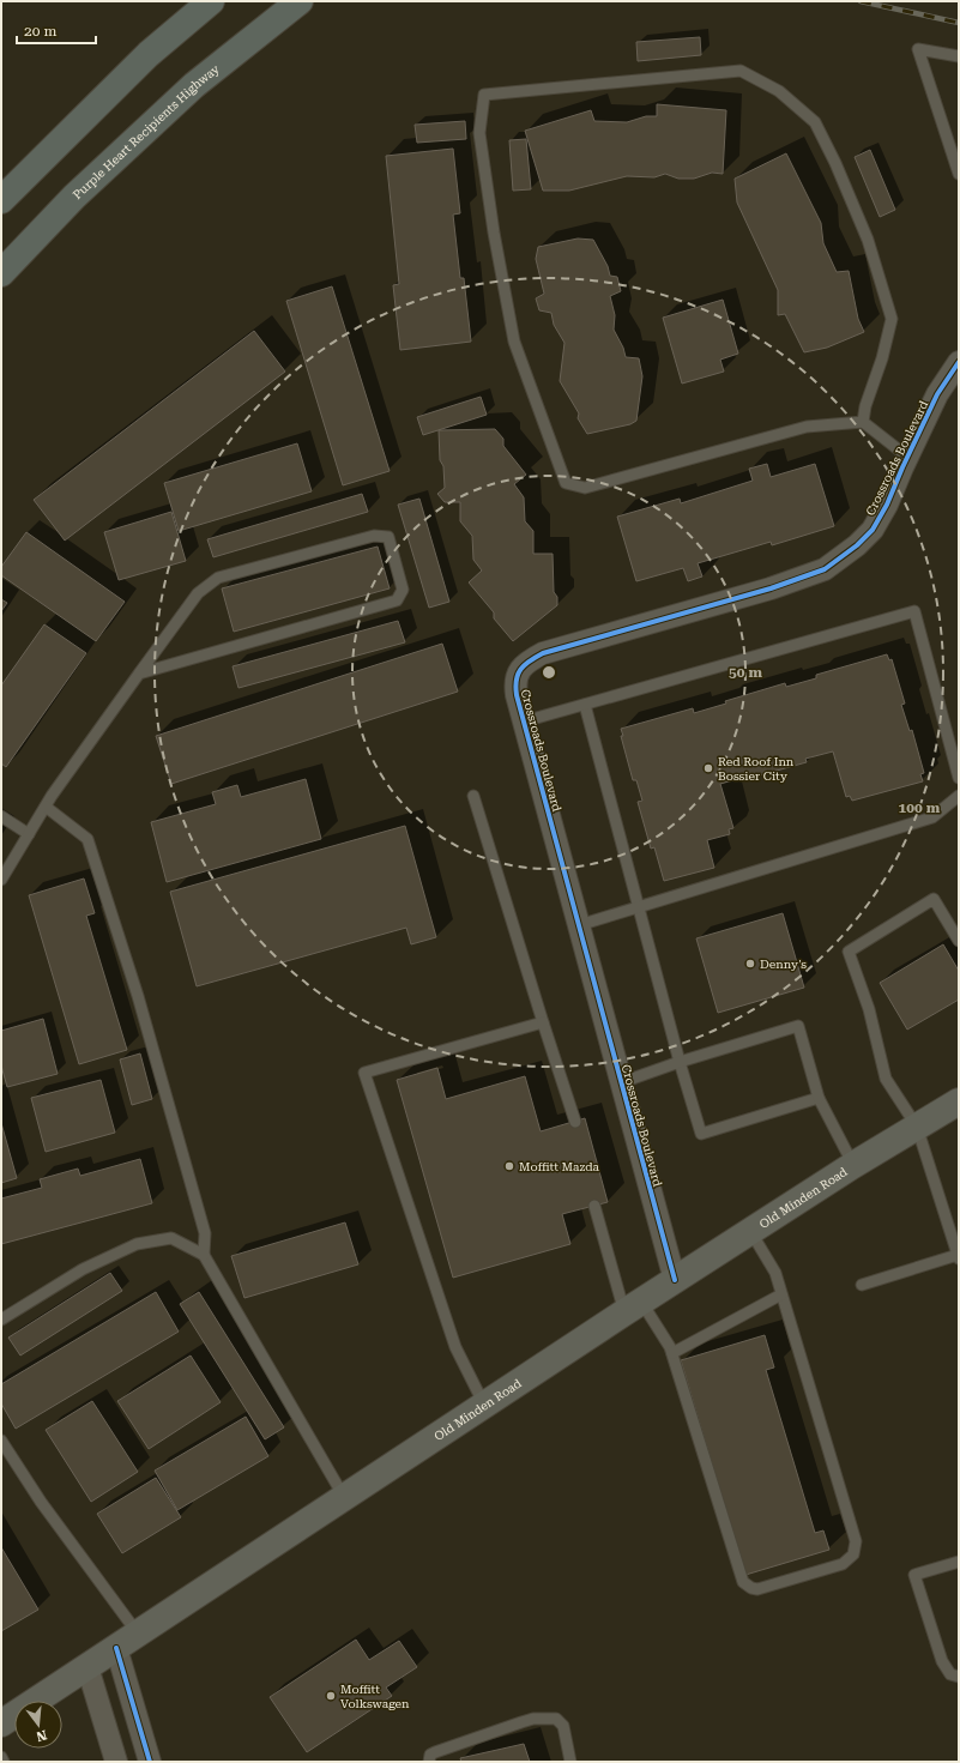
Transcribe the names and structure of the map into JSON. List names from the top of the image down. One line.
{"streets":{"highway":["Purple Heart Recipients Highway"],"main road":["Old Minden Road"],"street":["Crossroads Boulevard"]},"crossings":[["Crossroads Boulevard","Old Minden Road"]],"places":["Red Roof Inn Bossier City","Denny's","Moffitt Mazda","Moffitt Volkswagen"],"scale_bar":"20 m","north":"bottom","rings":["50 m","100 m"]}
